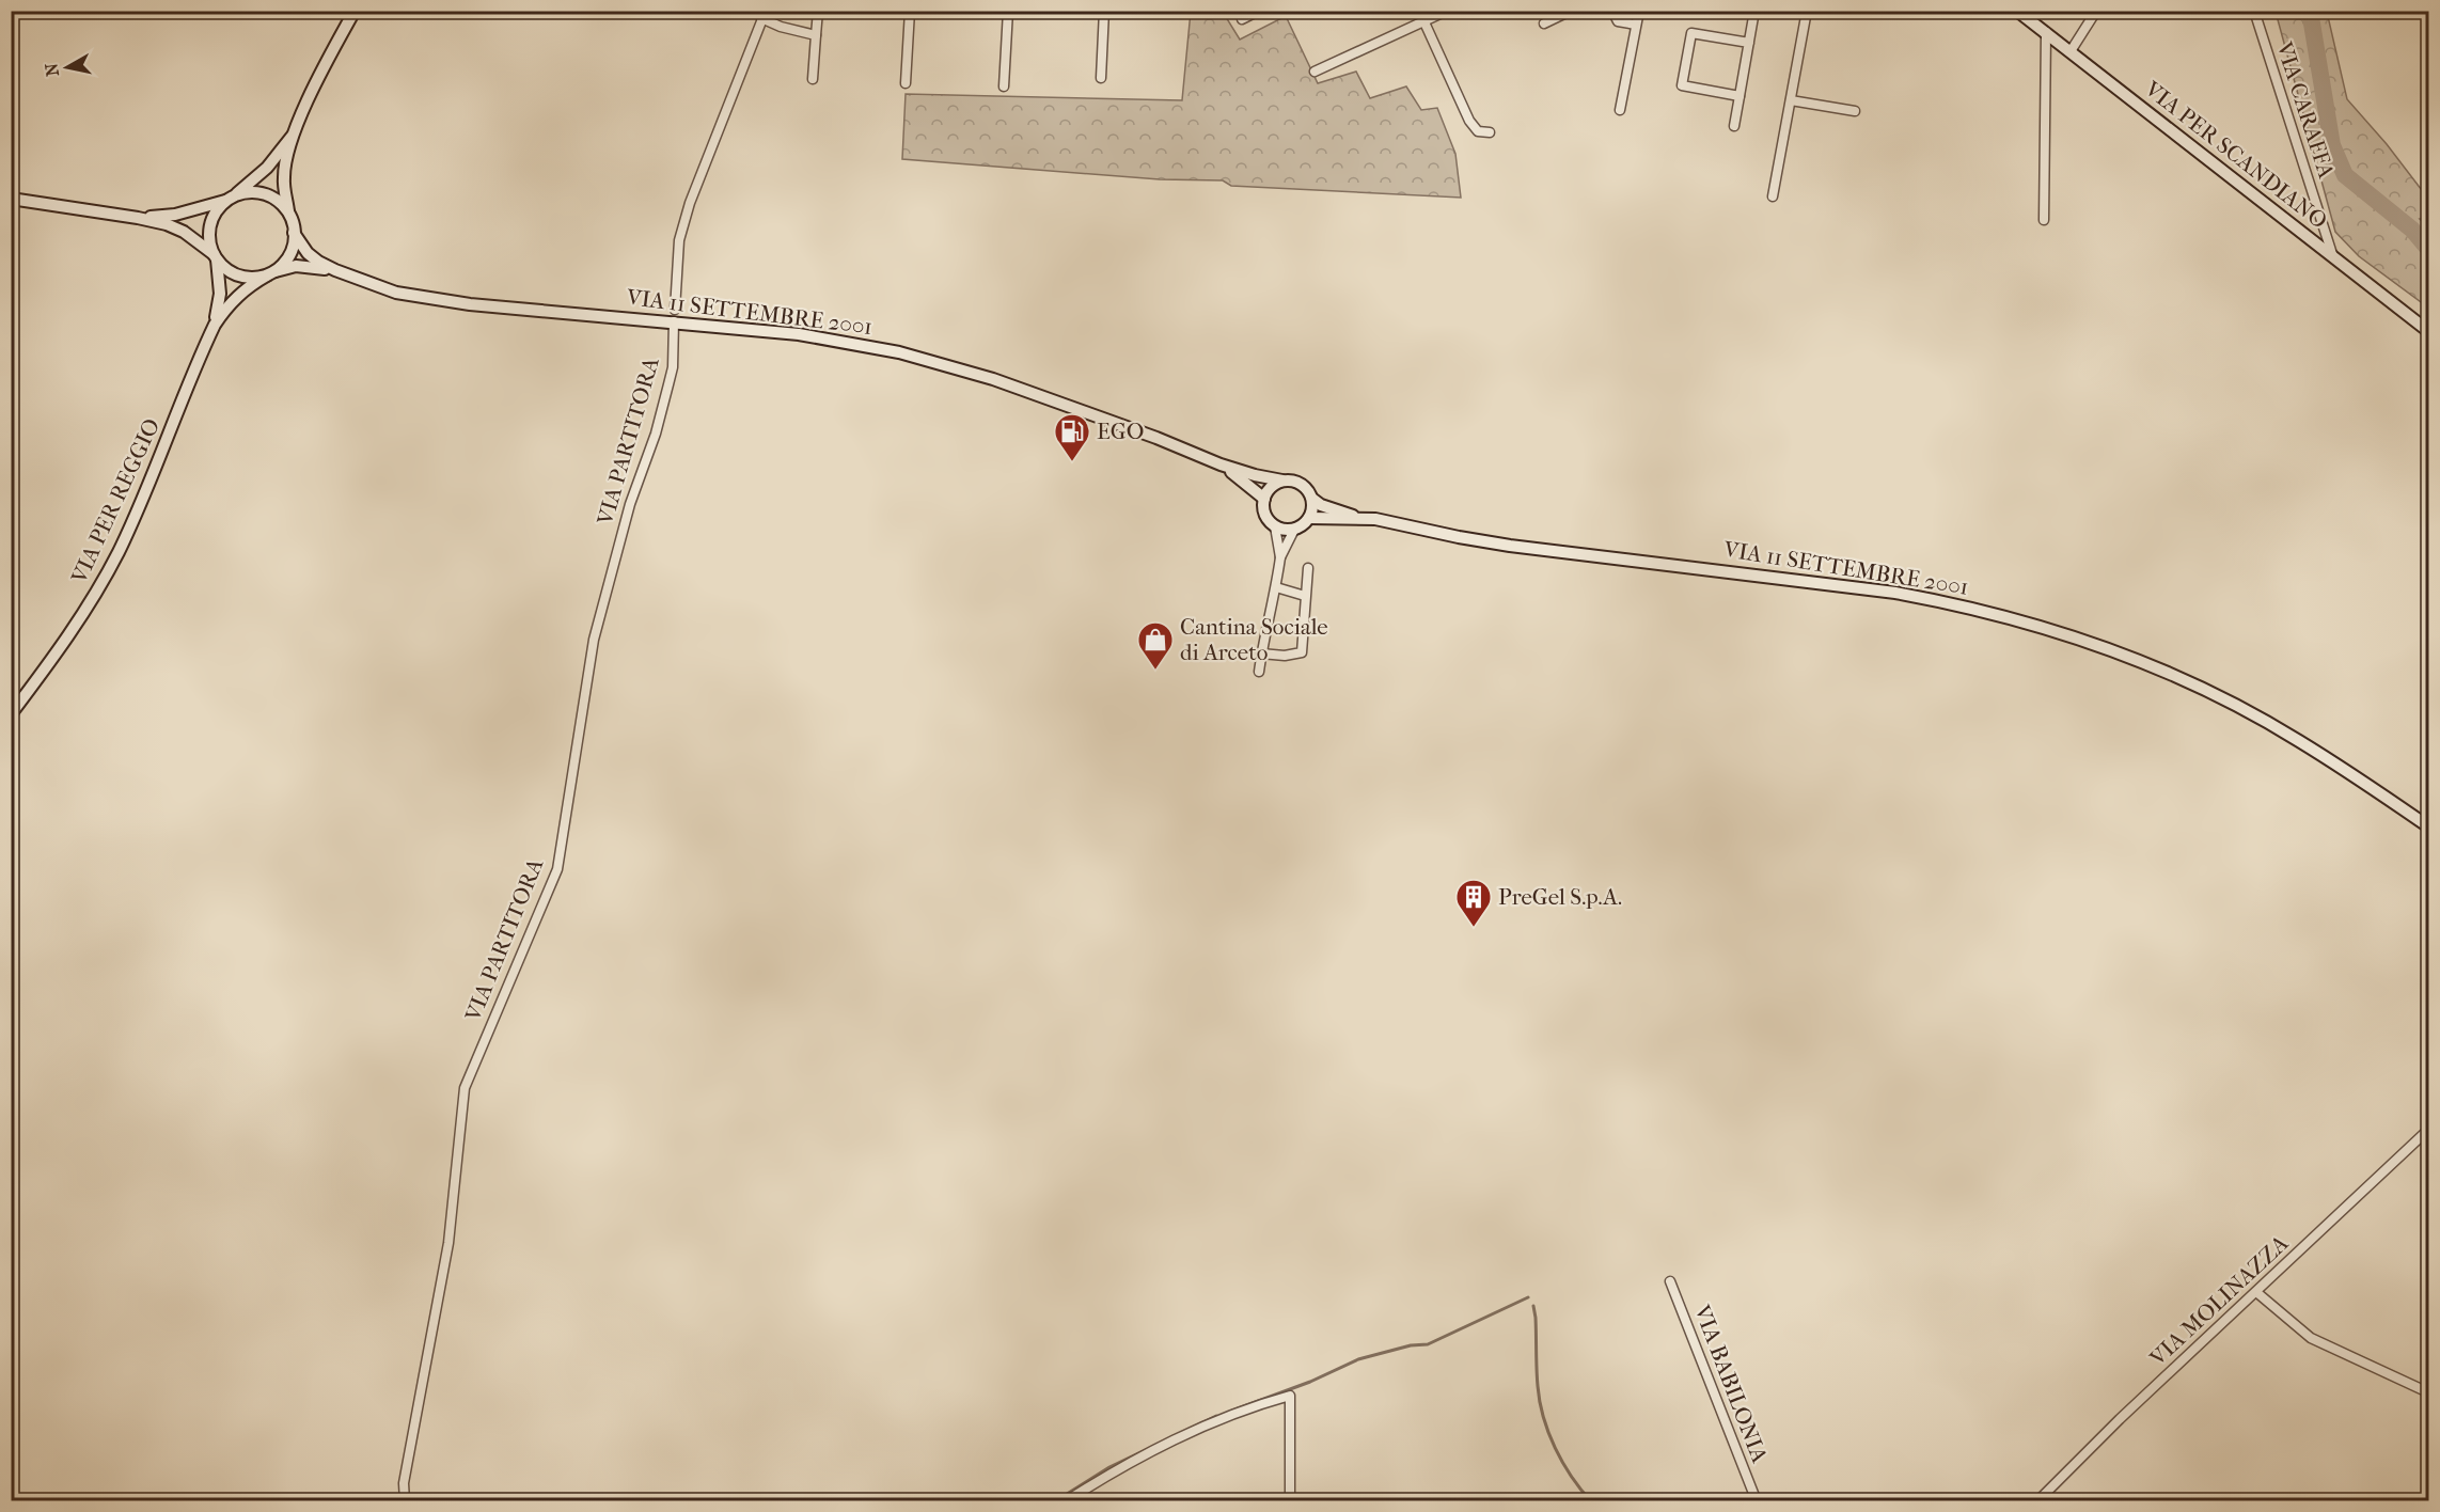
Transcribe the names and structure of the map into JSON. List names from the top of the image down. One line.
{"streets":{"main road":["VIA PER SCANDIANO","VIA 11 SETTEMBRE 2001","VIA PER REGGIO"],"street":["VIA CARAFFA","VIA PARTITORA","VIA MOLINAZZA","VIA BABILONIA"]},"crossings":[["VIA CARAFFA","VIA PER SCANDIANO"],["VIA 11 SETTEMBRE 2001","VIA PARTITORA"],["VIA 11 SETTEMBRE 2001","VIA PER REGGIO"]],"places":{"fuel station":["EGO"],"shop":["Cantina Sociale di Arceto"],"building":["PreGel S.p.A."]},"north":"left"}
